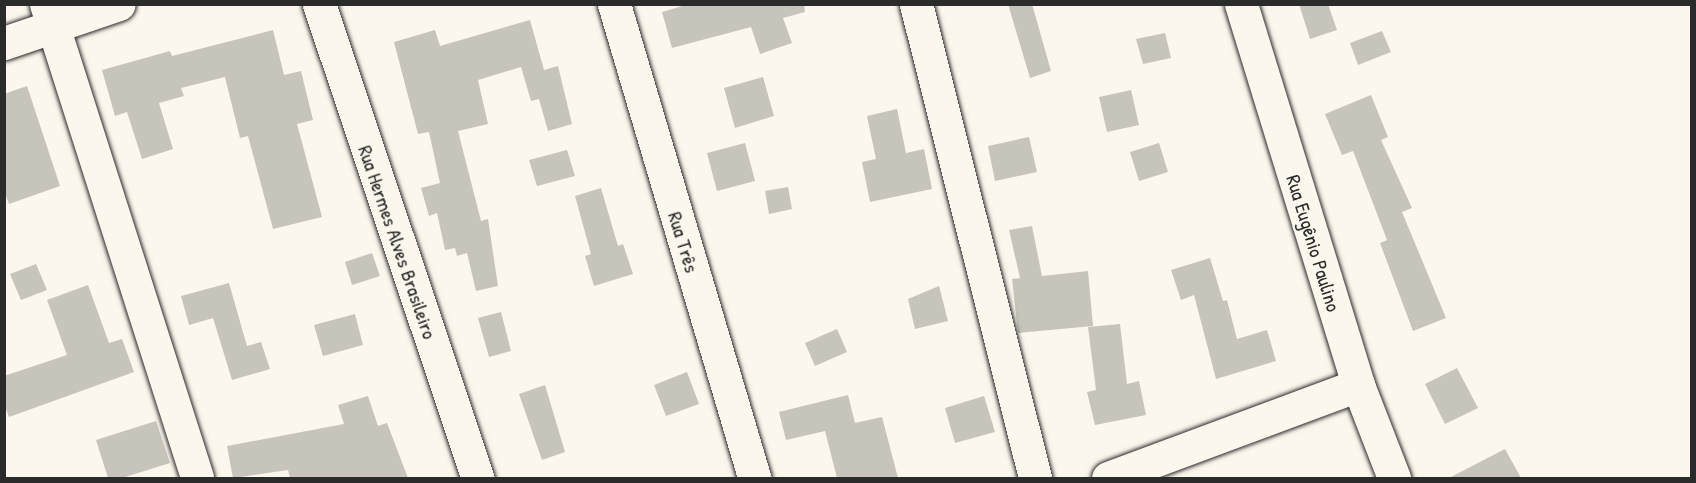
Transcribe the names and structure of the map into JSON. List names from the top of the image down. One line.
{"streets":{"street":["Rua Hermes Alves Brasileiro","Rua Três","Rua Eugênio Paulino"]}}
